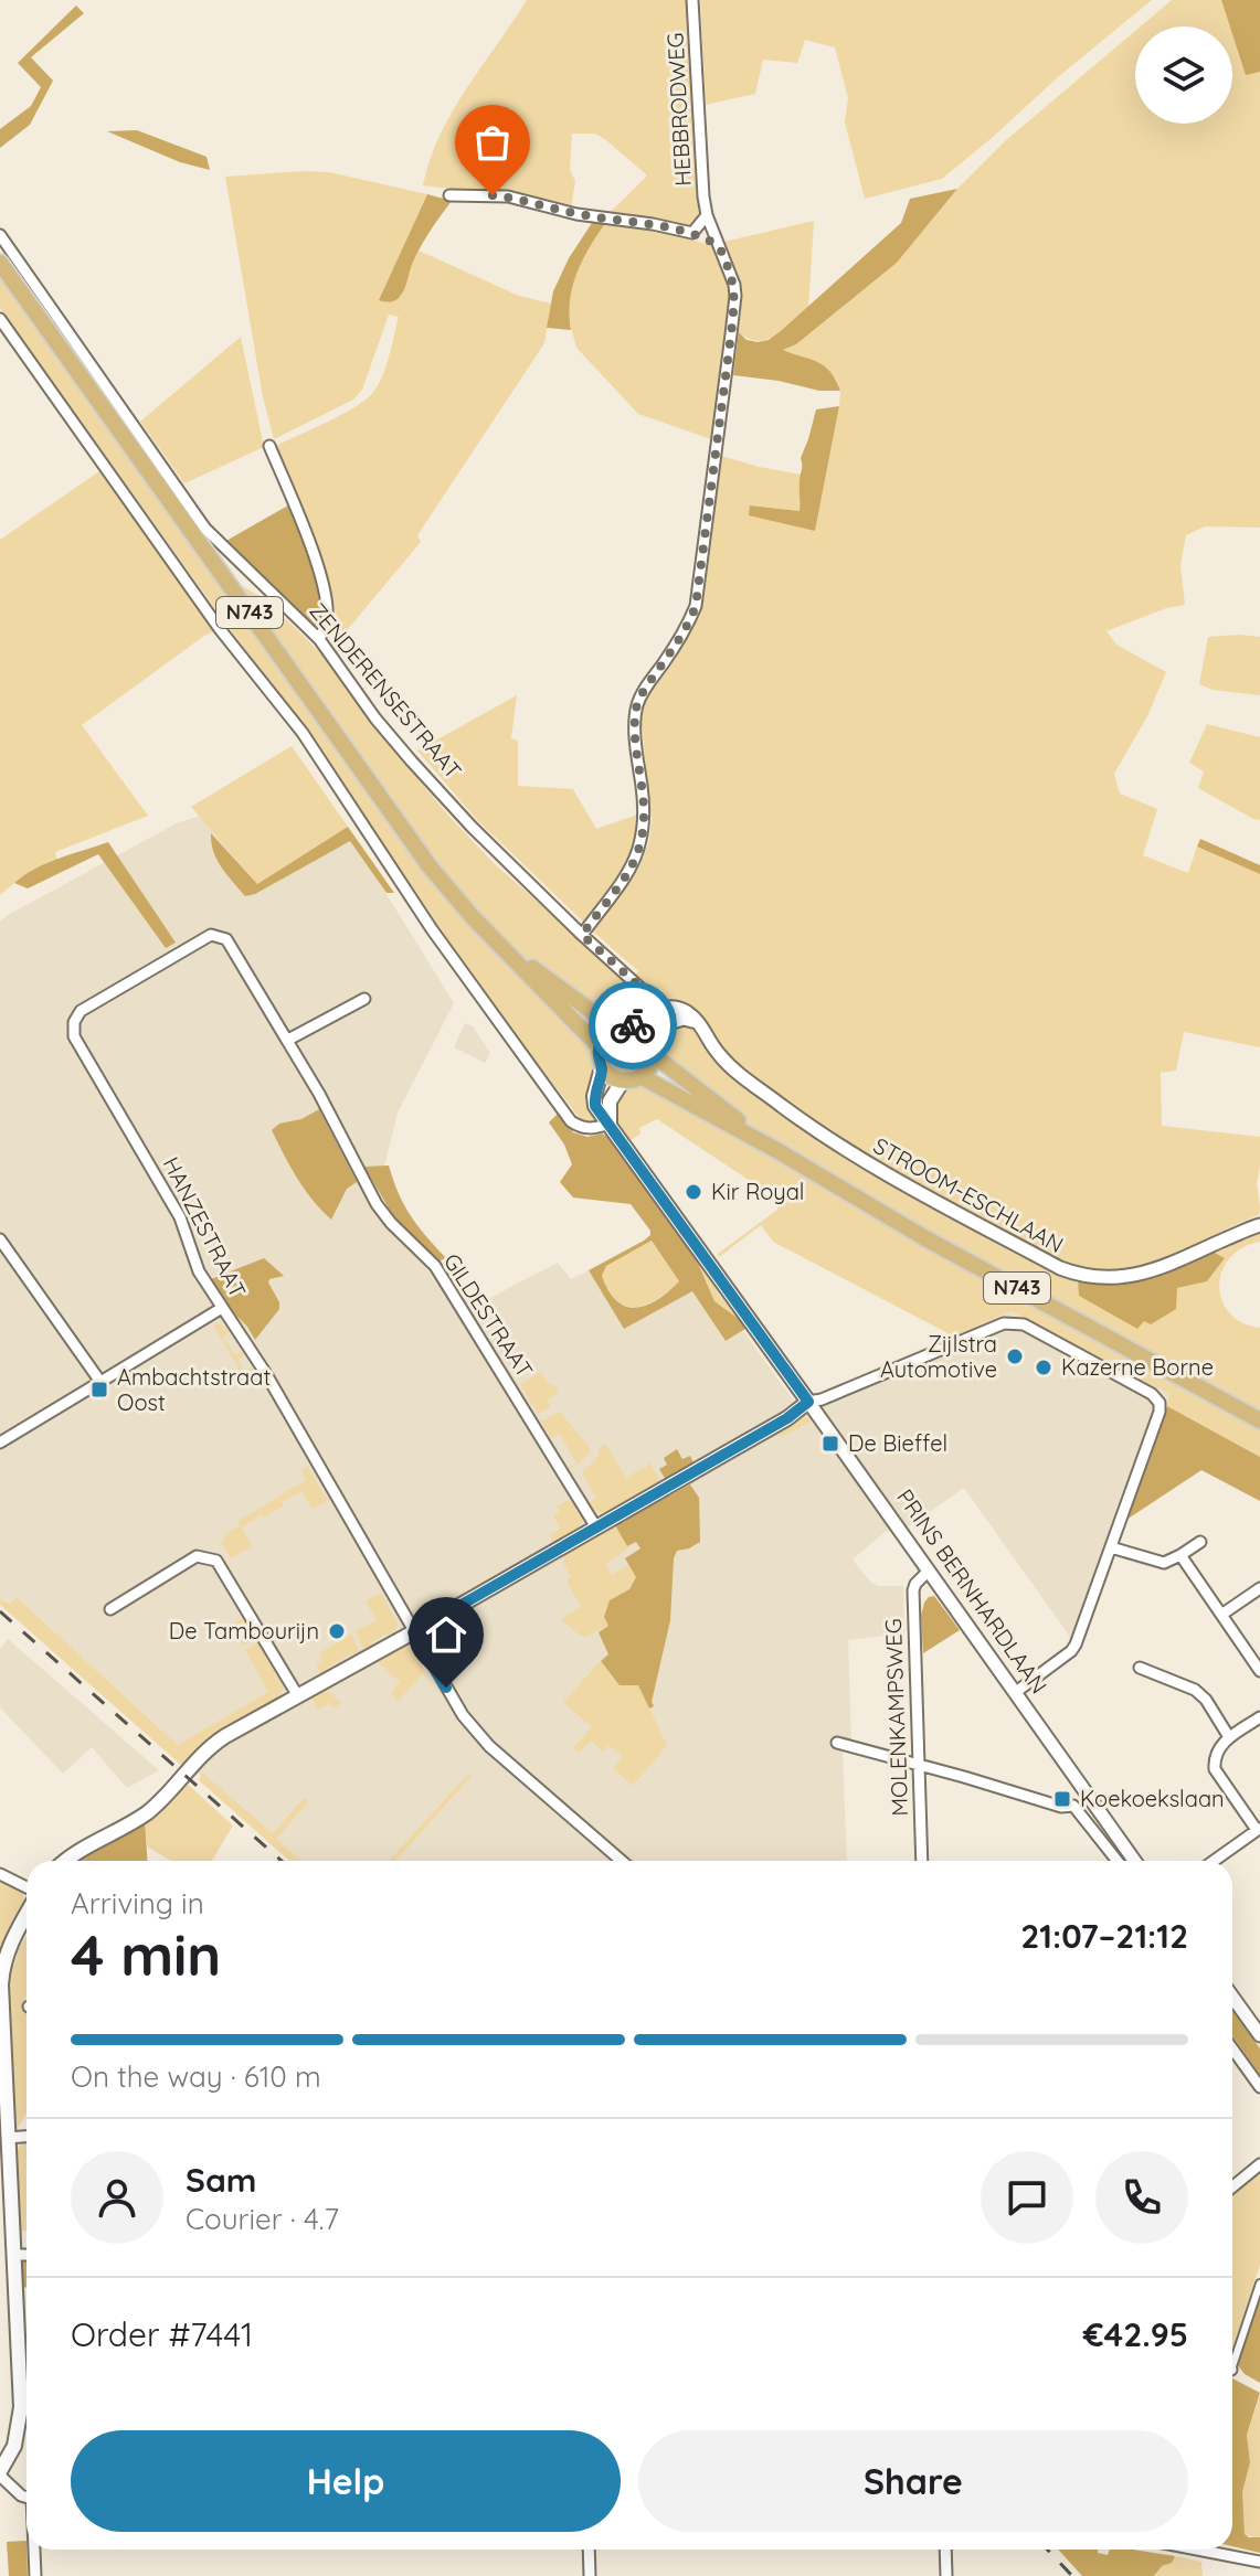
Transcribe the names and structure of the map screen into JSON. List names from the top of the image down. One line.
{"streets":{"main road":["N743","PRINS BERNHARDLAAN"],"street":["HEBBRODWEG","ZENDERENSESTRAAT","STROOM-ESCHLAAN","HANZESTRAAT","GILDESTRAAT","MOLENKAMPSWEG"]},"crossings":[["HEBBRODWEG","ZENDERENSESTRAAT"],["N743","PRINS BERNHARDLAAN"],["HANZESTRAAT","GILDESTRAAT"],["PRINS BERNHARDLAAN","MOLENKAMPSWEG"]],"places":{"other":["Kir Royal","Zijlstra Automotive","Kazerne Borne","De Tambourijn"],"transit":["Ambachtstraat Oost","De Bieffel","Koekoekslaan"]},"page":{"heading":["4 min","Arriving in","21:07–21:12"],"panel":["Sam","Courier · 4.7","Order #7441","€42.95"],"bar":"On the way · 610 m","buttons":["Help","Share"]}}
